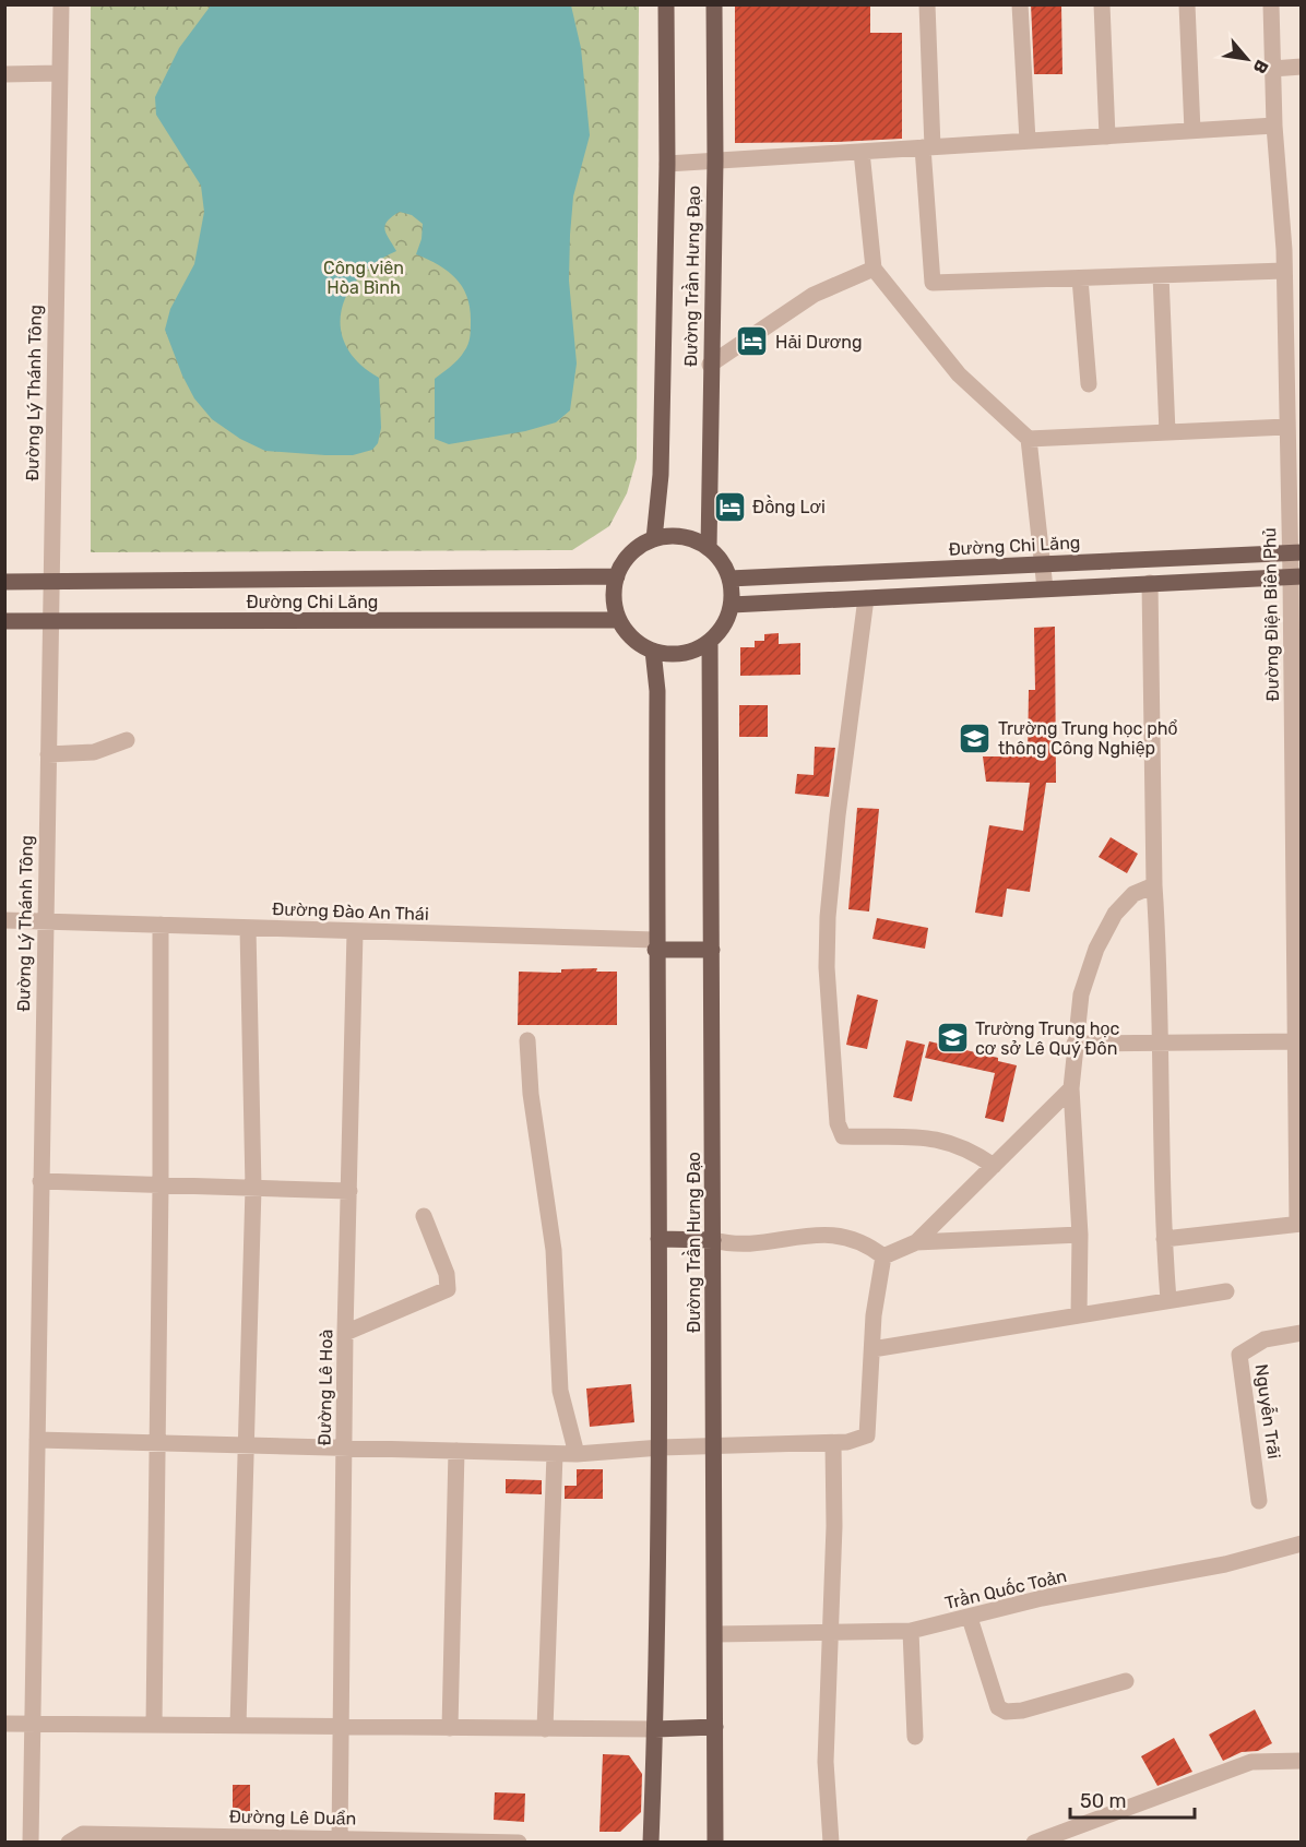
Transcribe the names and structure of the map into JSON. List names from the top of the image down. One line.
{"streets":{"main road":["Đường Trần Hưng Đạo","Đường Chi Lăng"],"street":["Đường Lý Thánh Tông","Đường Điện Biên Phủ","Đường Đào An Thái","Đường Lê Hoà","Nguyễn Trãi","Trần Quốc Toản","Đường Lê Duẩn"]},"crossings":[["Đường Trần Hưng Đạo","Đường Chi Lăng"],["Đường Trần Hưng Đạo","Đường Đào An Thái"],["Đường Trần Hưng Đạo","Trần Quốc Toản"],["Đường Lý Thánh Tông","Đường Chi Lăng"],["Đường Lý Thánh Tông","Đường Đào An Thái"],["Đường Chi Lăng","Đường Điện Biên Phủ"],["Đường Đào An Thái","Đường Lê Hoà"],["Đường Lê Hoà","Đường Lê Duẩn"]],"parks":["Công viên Hòa Bình"],"places":{"hotel":["Hải Dương","Đồng Lơi"],"school or university":["Trường Trung học phổ thông Công Nghiệp","Trường Trung học cơ sở Lê Quý Đôn"]},"scale_bar":"50 m","north":"bottom right"}
